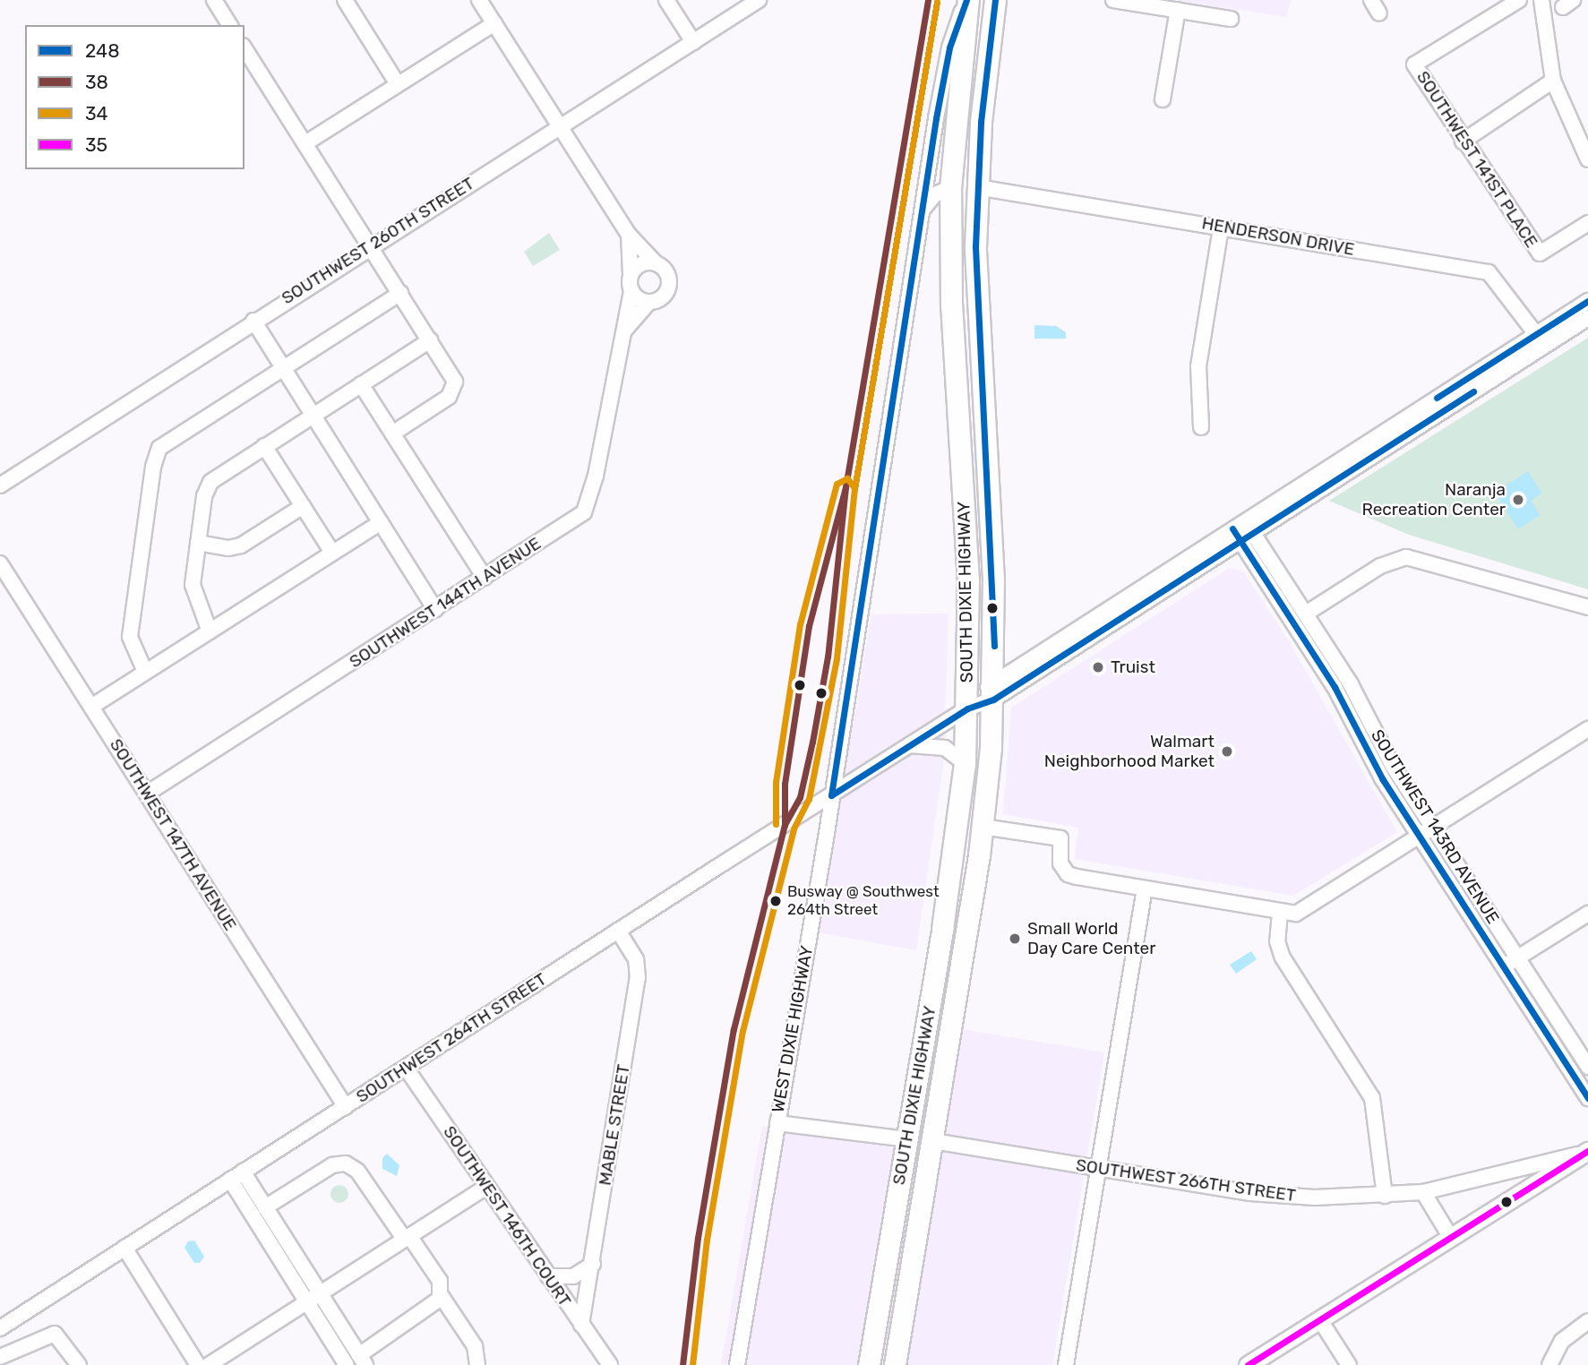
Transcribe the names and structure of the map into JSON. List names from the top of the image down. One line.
{"streets":{"highway":["SOUTH DIXIE HIGHWAY"],"street":["SOUTHWEST 141ST PLACE","HENDERSON DRIVE","SOUTHWEST 260TH STREET","SOUTHWEST 144TH AVENUE","SOUTHWEST 143RD AVENUE","SOUTHWEST 147TH AVENUE","WEST DIXIE HIGHWAY","SOUTHWEST 264TH STREET","MABLE STREET","SOUTHWEST 266TH STREET","SOUTHWEST 146TH COURT"]},"crossings":[["HENDERSON DRIVE","SOUTH DIXIE HIGHWAY"],["HENDERSON DRIVE","SOUTHWEST 264TH STREET"],["SOUTH DIXIE HIGHWAY","WEST DIXIE HIGHWAY"],["SOUTH DIXIE HIGHWAY","SOUTHWEST 264TH STREET"],["SOUTH DIXIE HIGHWAY","SOUTHWEST 266TH STREET"],["SOUTHWEST 144TH AVENUE","SOUTHWEST 147TH AVENUE"],["SOUTHWEST 143RD AVENUE","SOUTHWEST 264TH STREET"],["SOUTHWEST 147TH AVENUE","SOUTHWEST 264TH STREET"],["WEST DIXIE HIGHWAY","SOUTHWEST 264TH STREET"],["SOUTHWEST 264TH STREET","MABLE STREET"],["SOUTHWEST 264TH STREET","SOUTHWEST 146TH COURT"],["MABLE STREET","SOUTHWEST 146TH COURT"]],"places":["Naranja Recreation Center","Truist","Walmart Neighborhood Market","Busway @ Southwest 264th Street","Small World Day Care Center"],"lines":["transit line 248","transit line 38","transit line 34","transit line 35"],"legend":["248","38","34","35"]}
